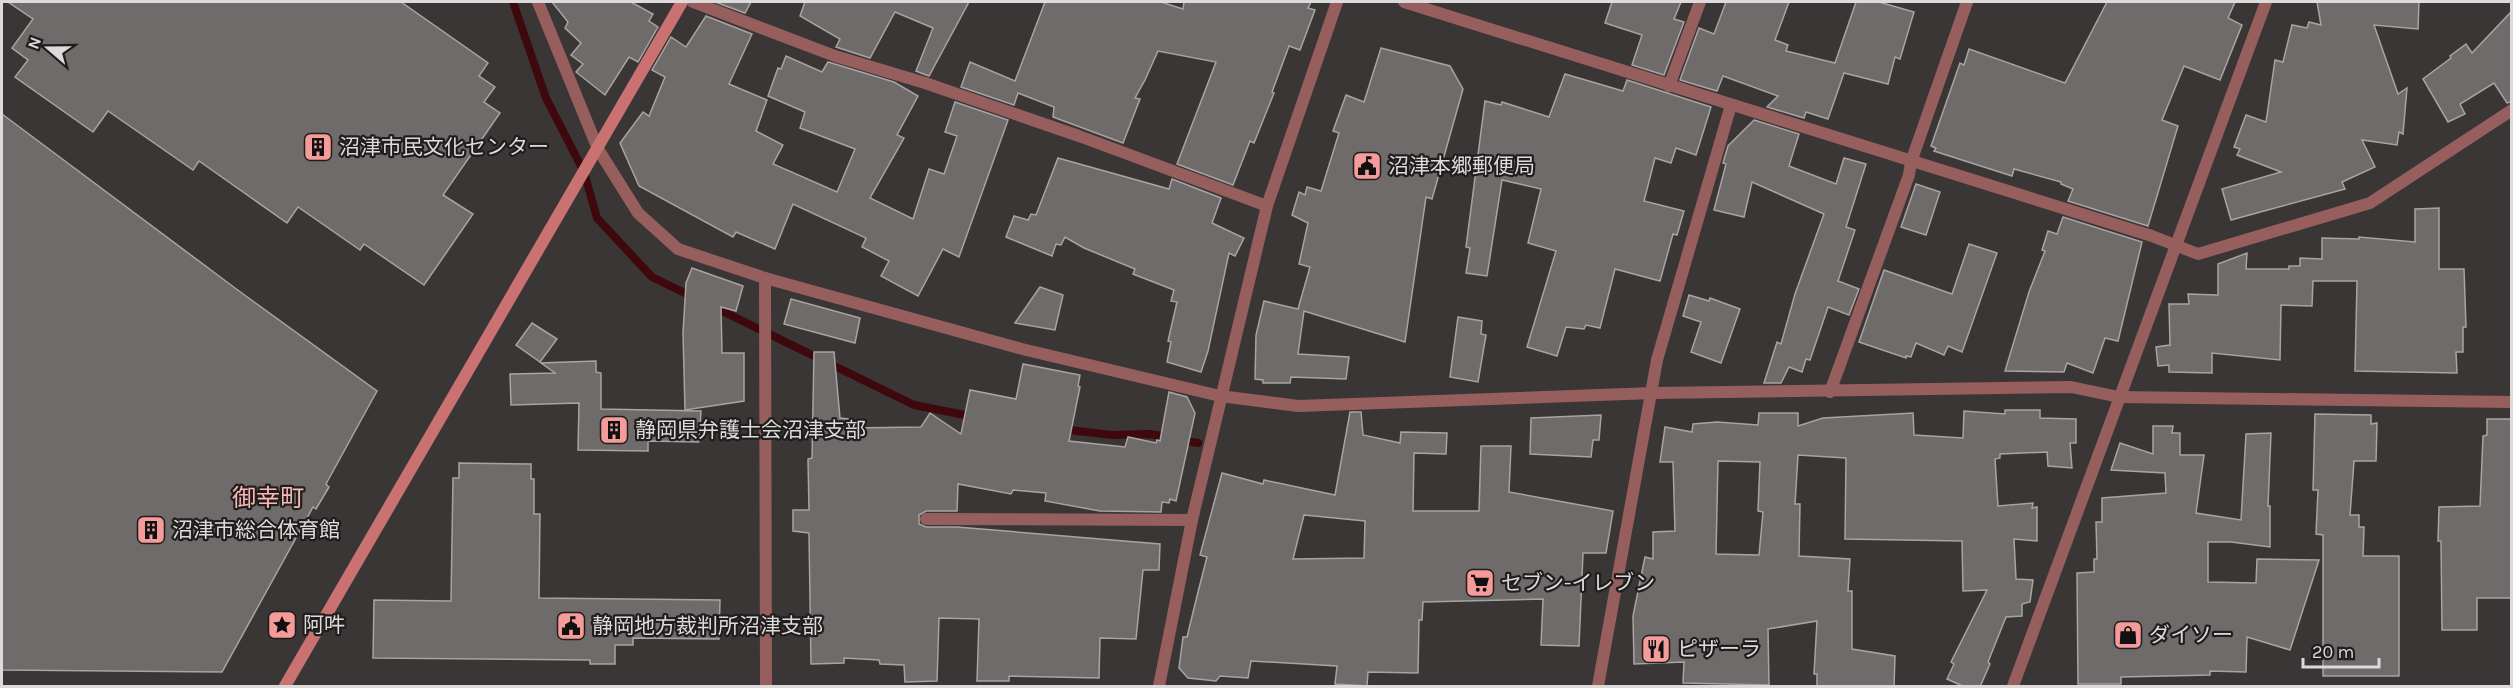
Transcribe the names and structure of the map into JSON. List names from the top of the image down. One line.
{"districts":["御幸町"],"places":{"building":["沼津市民文化センター","静岡県弁護士会沼津支部","沼津市総合体育館"],"public building":["沼津本郷郵便局","静岡地方裁判所沼津支部"],"supermarket":["セブン-イレブン"],"place":["阿吽"],"shop":["ダイソー"],"restaurant":["ピザーラ"]},"scale_bar":"20 m","north":"left"}
